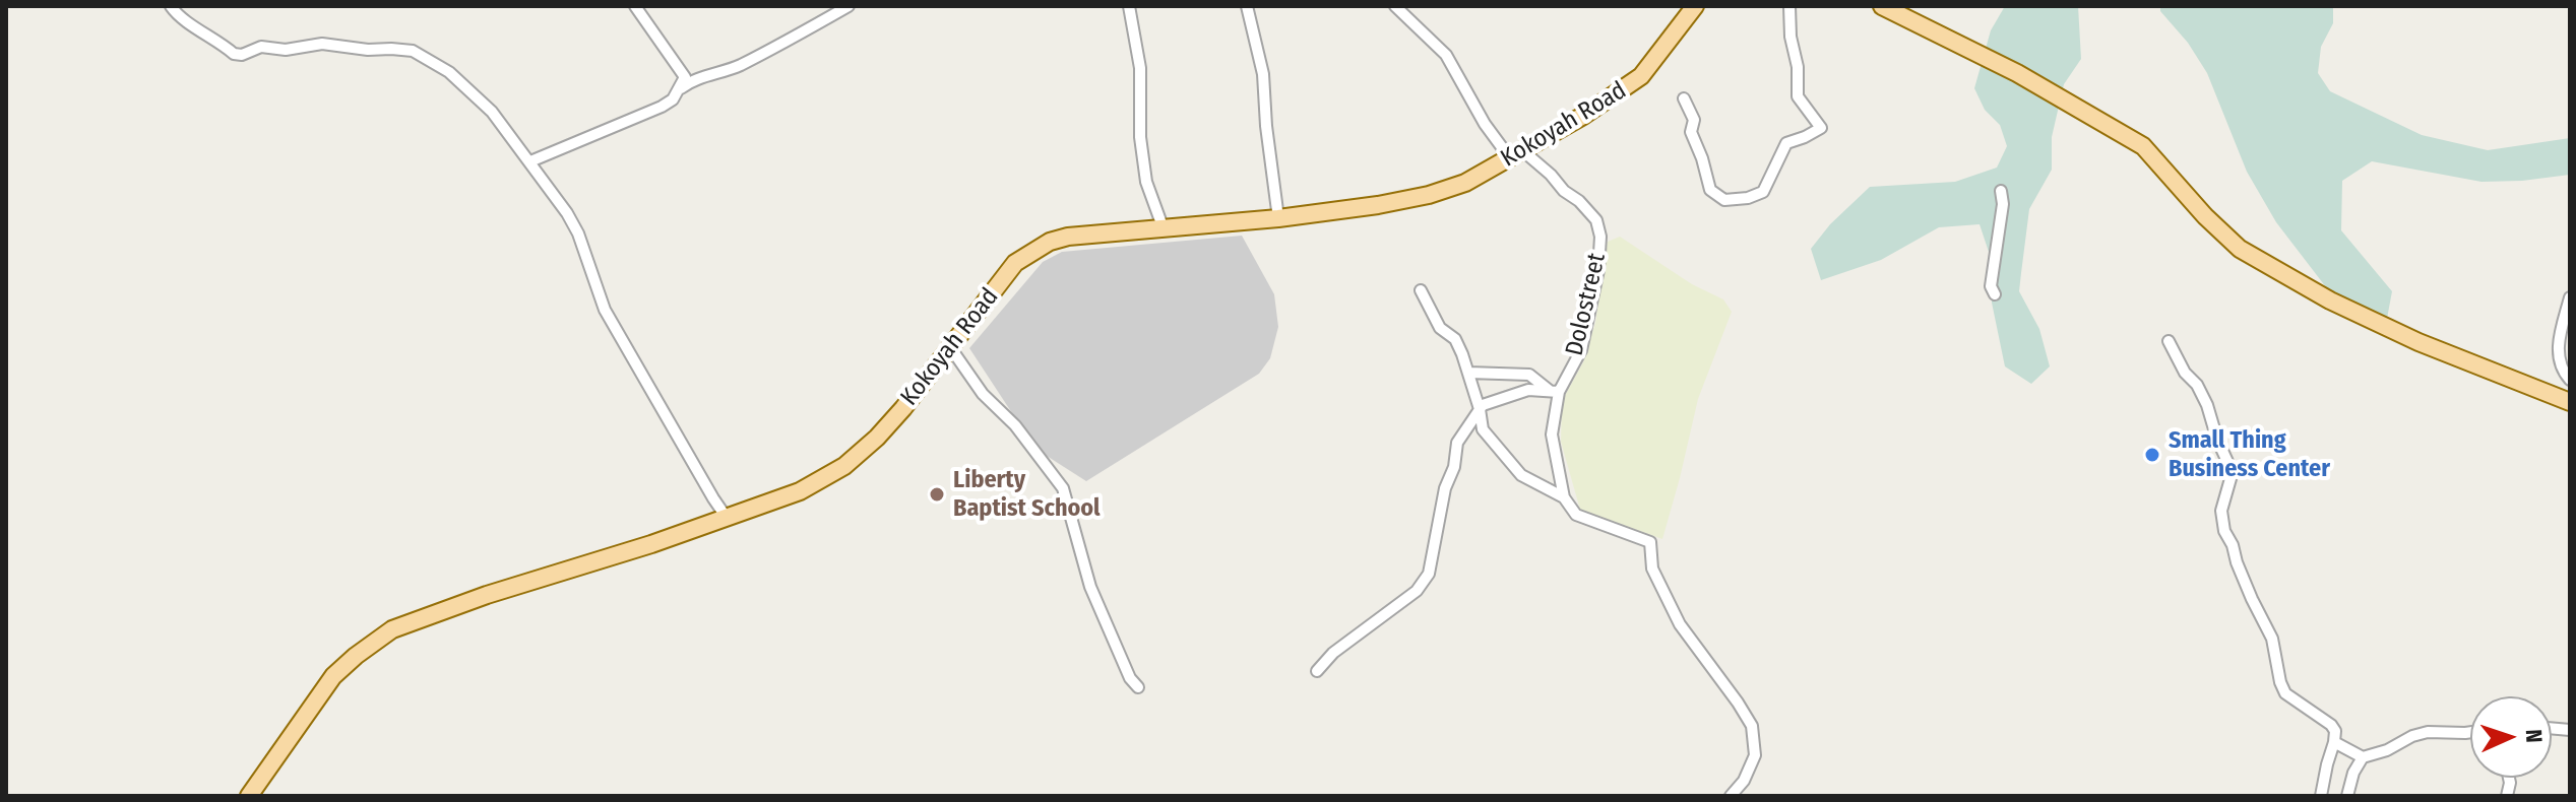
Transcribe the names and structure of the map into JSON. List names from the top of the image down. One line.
{"streets":{"main road":["Kokoyah Road"],"street":["Dolostreet"]},"crossings":[["Kokoyah Road","Dolostreet"]],"places":["Small Thing Business Center","Liberty Baptist School"],"north":"right"}
